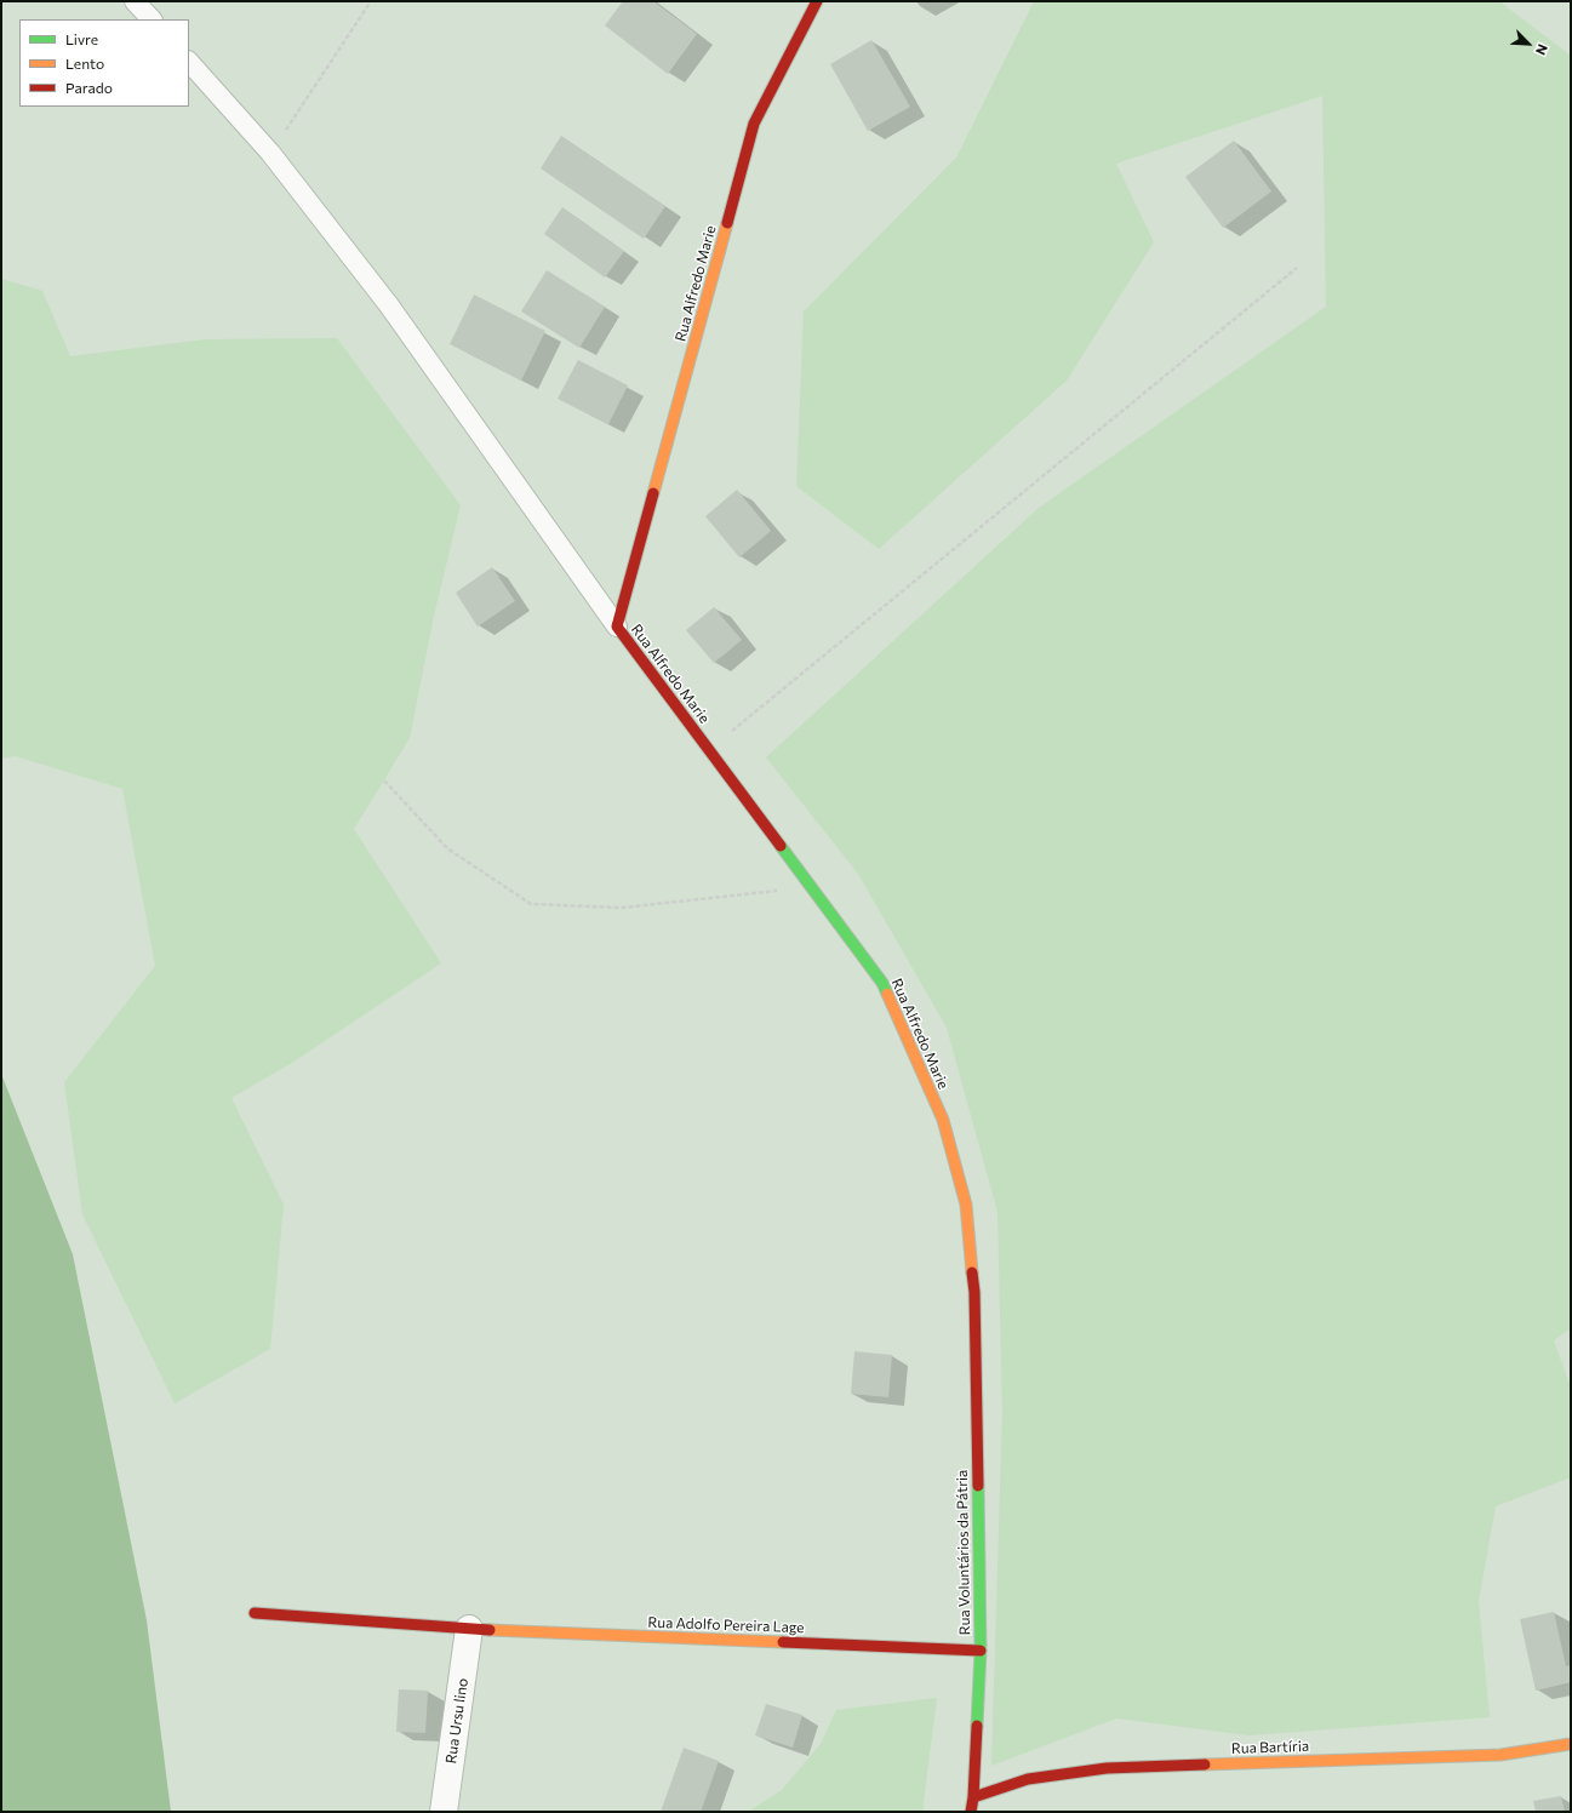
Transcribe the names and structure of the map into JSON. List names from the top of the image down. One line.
{"streets":{"street":["Rua Alfredo Marie","Rua Voluntários da Pátria","Rua Adolfo Pereira Lage","Rua Ursu lino","Rua Bartíria"]},"crossings":[["Rua Alfredo Marie","Rua Voluntários da Pátria"],["Rua Voluntários da Pátria","Rua Adolfo Pereira Lage"],["Rua Voluntários da Pátria","Rua Bartíria"],["Rua Adolfo Pereira Lage","Rua Ursu lino"]],"legend":["Livre","Lento","Parado"],"north":"bottom right"}
